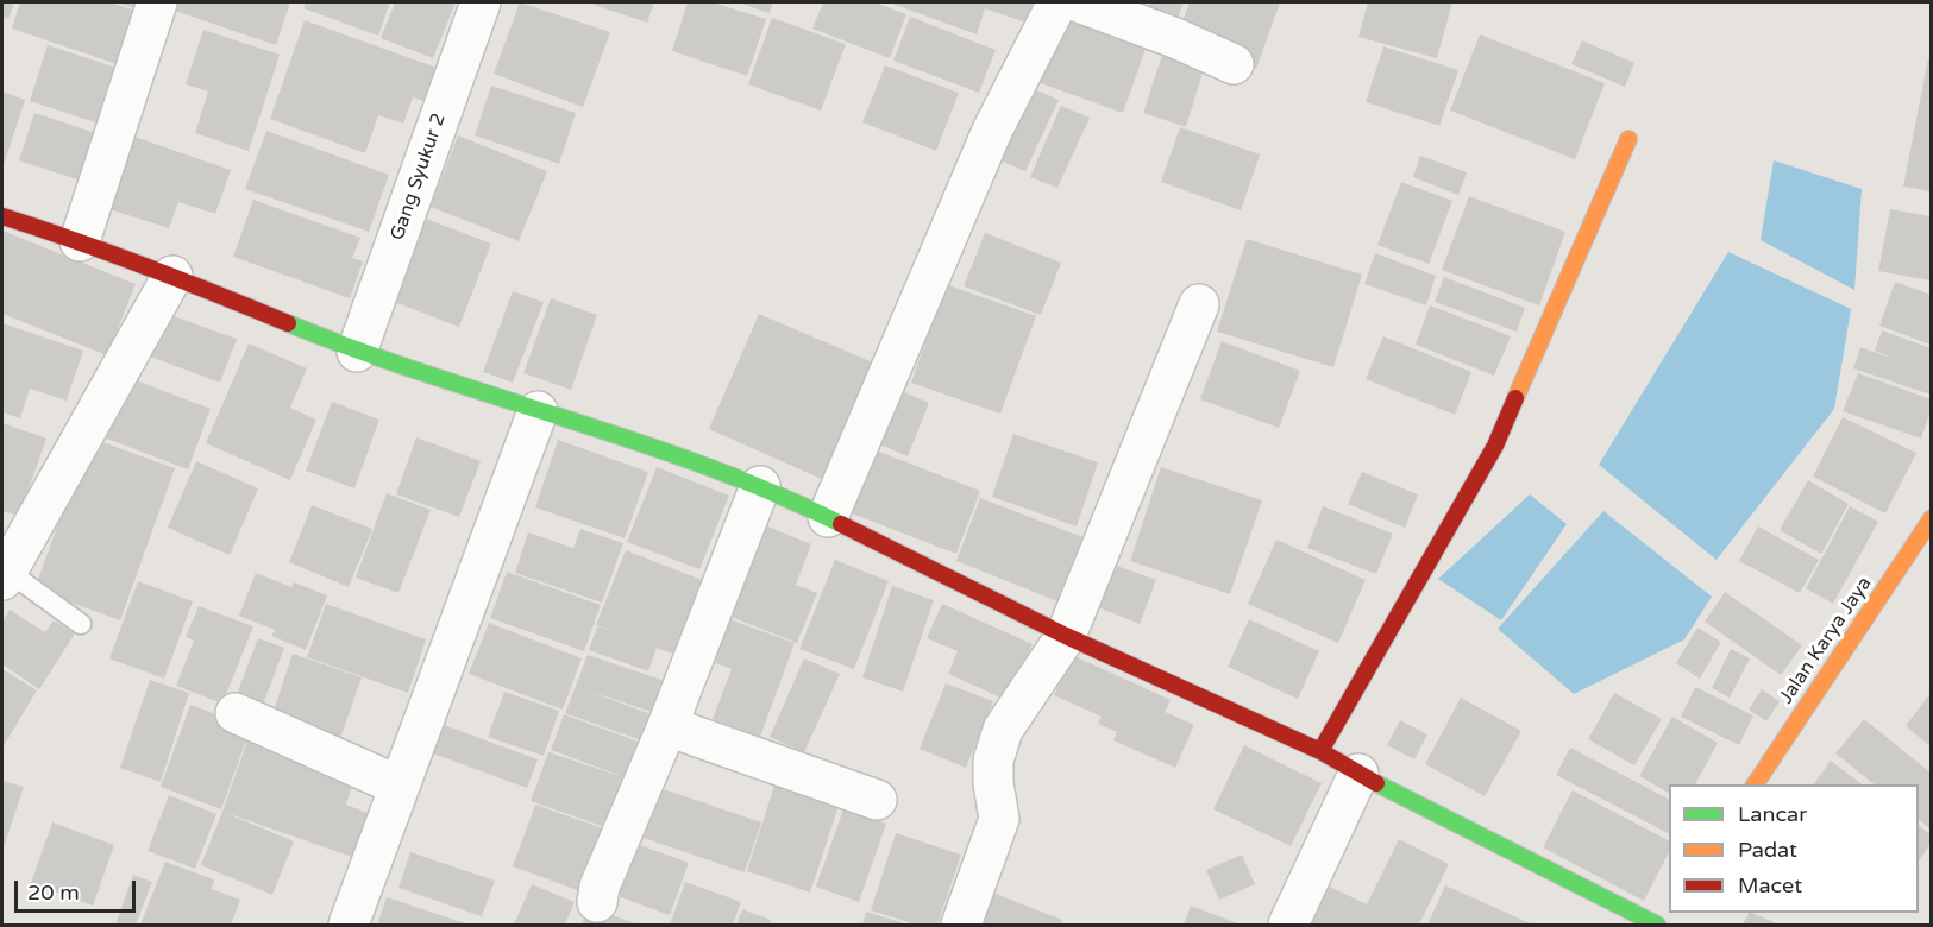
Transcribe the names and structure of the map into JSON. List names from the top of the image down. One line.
{"streets":{"street":["Gang Syukur 2","Jalan Karya Jaya"]},"legend":["Lancar","Padat","Macet"],"scale_bar":"20 m"}
